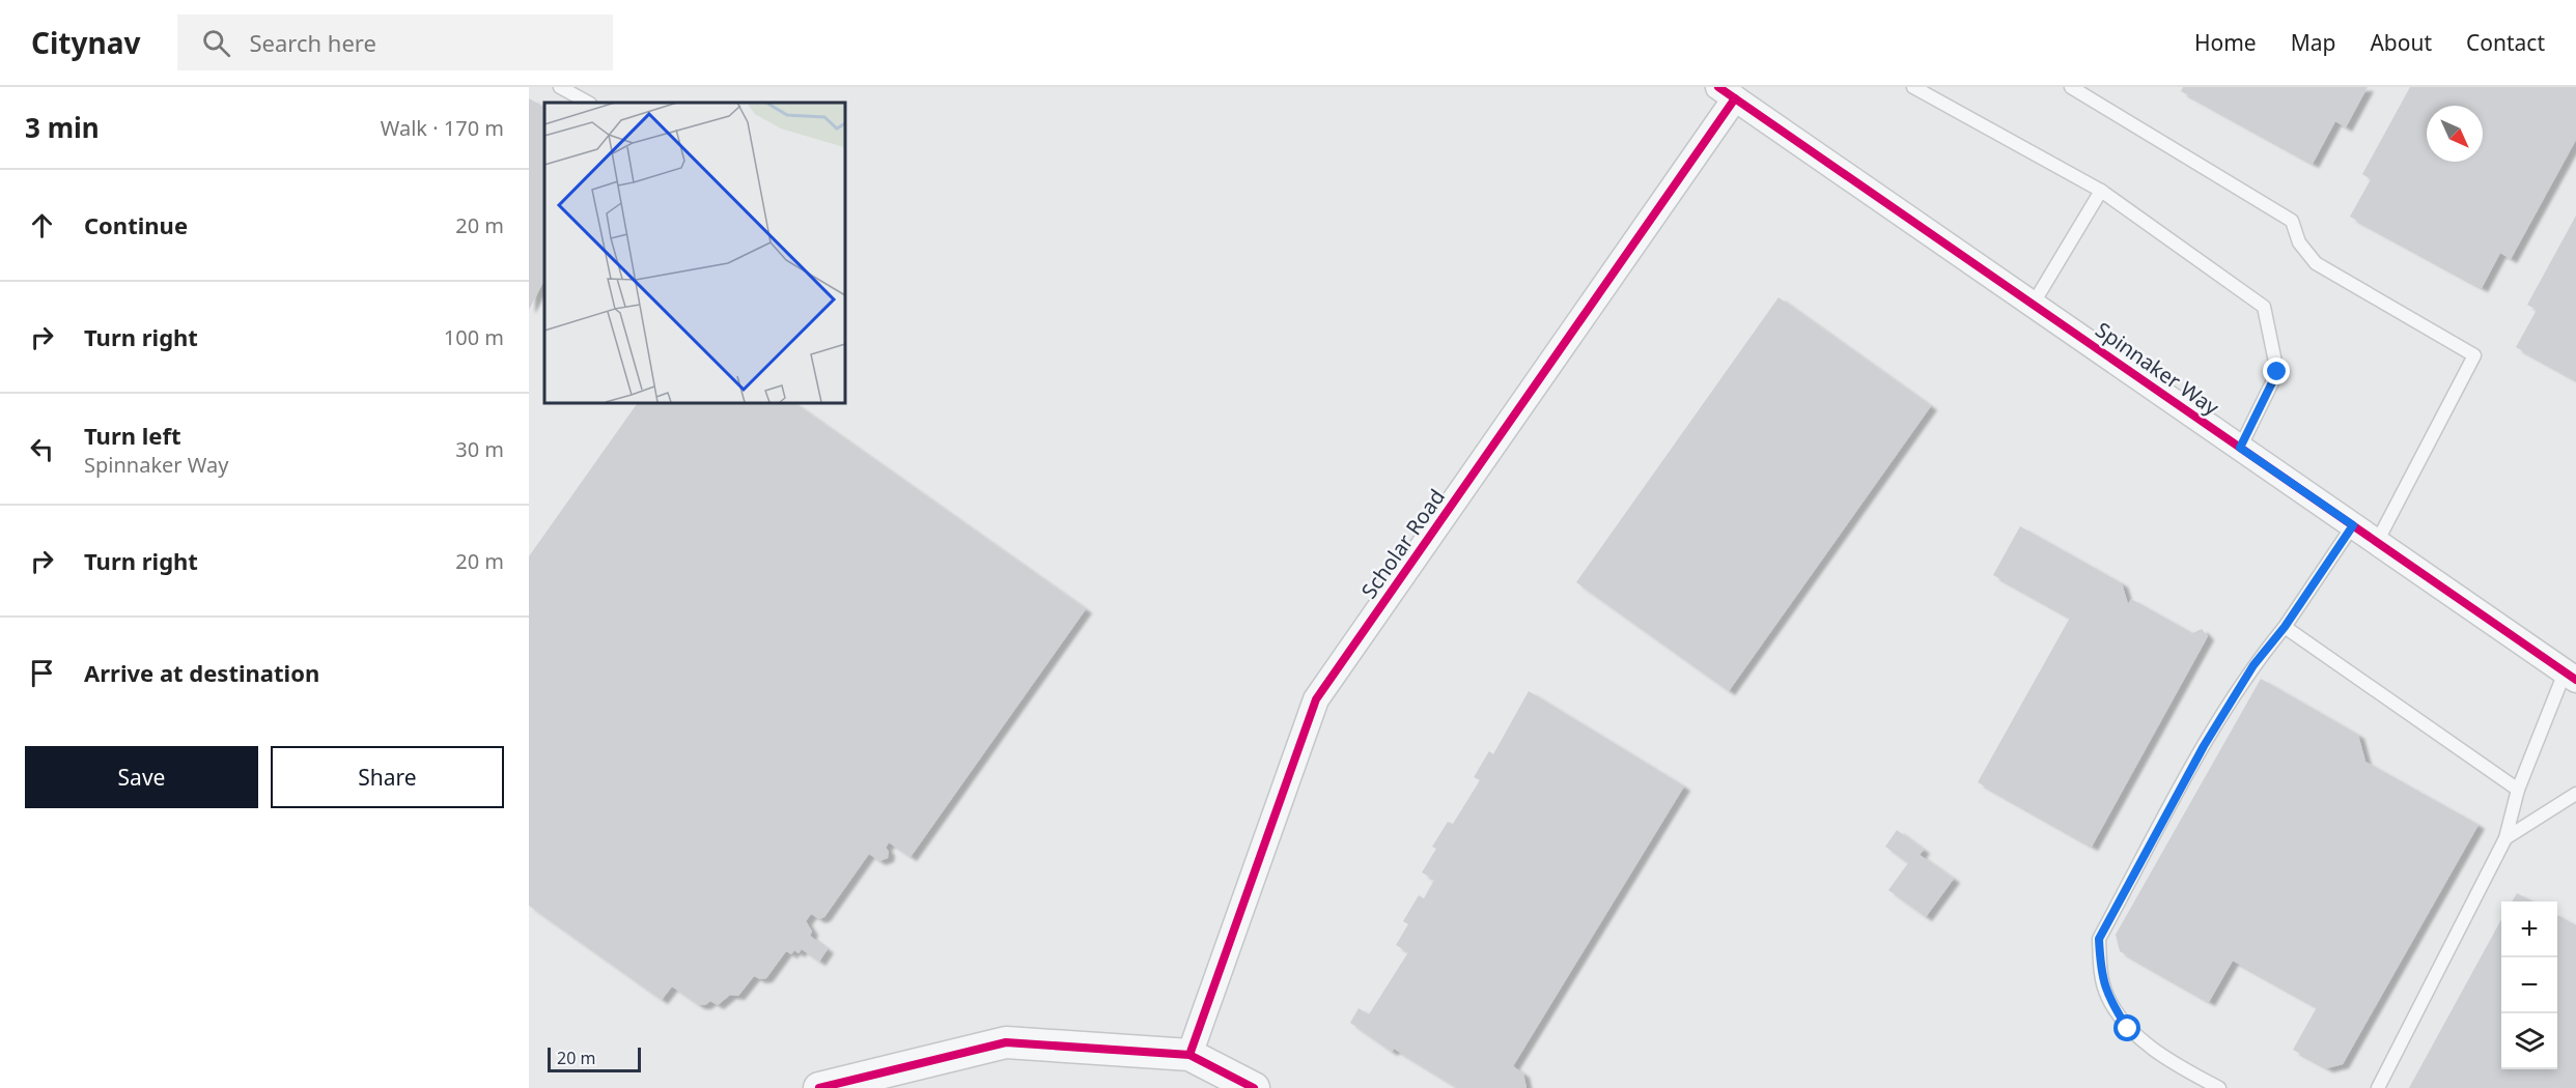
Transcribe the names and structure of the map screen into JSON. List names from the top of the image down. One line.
{"streets":{"street":["Spinnaker Way","Scholar Road"]},"crossings":[["Spinnaker Way","Scholar Road"]],"scale_bar":"20 m","north":"bottom right","page":{"header":"Citynav","search":"Search here","nav":["Home","Map","About","Contact"],"heading":["3 min","Walk · 170 m"],"list":[["Continue","20 m"],["Turn right","100 m"],["Turn left","Spinnaker Way","30 m"],["Turn right","20 m"],"Arrive at destination"],"buttons":["Save","Share"],"map_buttons":["+","−"],"scale":"20 m"}}
